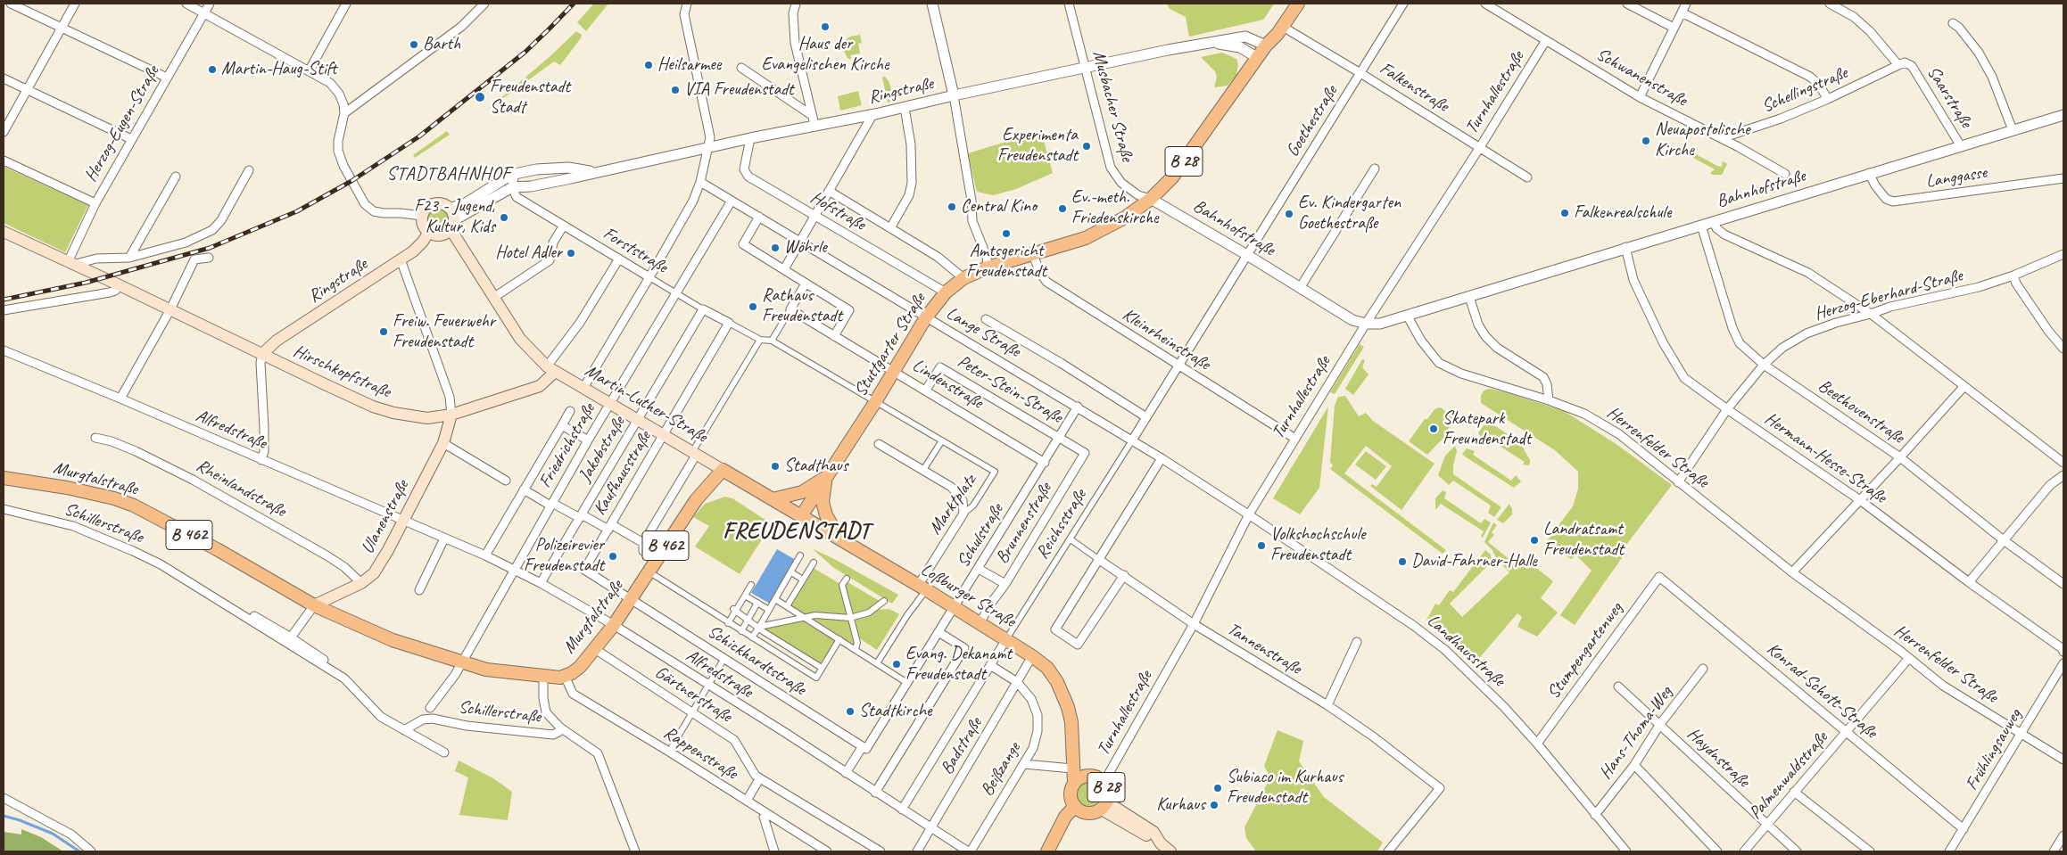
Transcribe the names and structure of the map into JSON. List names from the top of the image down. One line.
{"streets":{"main road":["Ringstraße","B 28","Stuttgarter Straße","Hirschkopfstraße","Martin-Luther-Straße","Murgtalstraße","Ulanenstraße","B 462","Loßburger Straße"],"street":["Schwanenstraße","Falkenstraße","Schellingstraße","Turnhallestraße","Saarstraße","Musbacher Straße","Goethestraße","Herzog-Eugen-Straße","Langgasse","Bahnhofstraße","Hofstraße","Forststraße","Herzog-Eberhard-Straße","Lange Straße","Kleinrheinstraße","Lindenstraße","Peter-Stein-Straße","Beethovenstraße","Alfredstraße","Friedrichstraße","Herrenfelder Straße","Jakobstraße","Hermann-Hesse-Straße","Kaufhausstraße","Rheinlandstraße","Marktplatz","Schillerstraße","Brunnenstraße","Reichsstraße","Schulstraße","Tannenstraße","Landhausstraße","Stumpengartenweg","Schickhardtstraße","Konrad-Schott-Straße","Gärtnerstraße","Hans-Thoma-Weg","Badstraße","Frühlingsauweg","Rappenstraße","Haydnstraße","Beißzange","Palmenwaldstraße"]},"crossings":[["Schwanenstraße","Schellingstraße"],["Schwanenstraße","Turnhallestraße"],["Falkenstraße","Turnhallestraße"],["Falkenstraße","Goethestraße"],["Falkenstraße","Stuttgarter Straße"],["Schellingstraße","Saarstraße"],["Ringstraße","Musbacher Straße"],["Ringstraße","Hofstraße"],["Ringstraße","Forststraße"],["Ringstraße","Stuttgarter Straße"],["Ringstraße","Hirschkopfstraße"],["Ringstraße","Martin-Luther-Straße"],["Turnhallestraße","B 28"],["Turnhallestraße","Bahnhofstraße"],["Turnhallestraße","Lange Straße"],["Turnhallestraße","Kleinrheinstraße"],["Turnhallestraße","Loßburger Straße"],["Turnhallestraße","Tannenstraße"],["Turnhallestraße","Landhausstraße"],["Saarstraße","Bahnhofstraße"],["Musbacher Straße","Bahnhofstraße"],["Musbacher Straße","Stuttgarter Straße"],["Goethestraße","Bahnhofstraße"],["Goethestraße","Reichsstraße"],["Herzog-Eugen-Straße","Hirschkopfstraße"],["B 28","Loßburger Straße"],["Langgasse","Bahnhofstraße"],["Bahnhofstraße","Stuttgarter Straße"],["Bahnhofstraße","Beethovenstraße"],["Bahnhofstraße","Herrenfelder Straße"],["Bahnhofstraße","Hermann-Hesse-Straße"],["Bahnhofstraße","Reichsstraße"],["Hofstraße","Stuttgarter Straße"],["Forststraße","Friedrichstraße"],["Forststraße","Jakobstraße"],["Forststraße","Kaufhausstraße"],["Forststraße","Marktplatz"],["Herzog-Eberhard-Straße","Beethovenstraße"],["Herzog-Eberhard-Straße","Herrenfelder Straße"],["Herzog-Eberhard-Straße","Hermann-Hesse-Straße"],["Lange Straße","Stuttgarter Straße"],["Lange Straße","Friedrichstraße"],["Lange Straße","Reichsstraße"],["Lange Straße","Schulstraße"],["Lange Straße","Landhausstraße"],["Kleinrheinstraße","Stuttgarter Straße"],["Kleinrheinstraße","Reichsstraße"],["Stuttgarter Straße","Lindenstraße"],["Stuttgarter Straße","Martin-Luther-Straße"],["Stuttgarter Straße","Marktplatz"],["Stuttgarter Straße","Loßburger Straße"],["Hirschkopfstraße","Martin-Luther-Straße"],["Hirschkopfstraße","Ulanenstraße"],["Lindenstraße","Peter-Stein-Straße"],["Lindenstraße","Schulstraße"],["Peter-Stein-Straße","Brunnenstraße"],["Peter-Stein-Straße","Schulstraße"],["Martin-Luther-Straße","Friedrichstraße"],["Martin-Luther-Straße","Jakobstraße"],["Martin-Luther-Straße","Kaufhausstraße"],["Martin-Luther-Straße","Murgtalstraße"],["Martin-Luther-Straße","Loßburger Straße"],["Alfredstraße","Friedrichstraße"],["Alfredstraße","Jakobstraße"],["Alfredstraße","Murgtalstraße"],["Alfredstraße","Ulanenstraße"],["Alfredstraße","Reichsstraße"],["Alfredstraße","Schulstraße"],["Alfredstraße","Badstraße"],["Alfredstraße","Beißzange"],["Friedrichstraße","Murgtalstraße"],["Herrenfelder Straße","Frühlingsauweg"],["Herrenfelder Straße","Palmenwaldstraße"],["Kaufhausstraße","Murgtalstraße"],["Kaufhausstraße","Schickhardtstraße"],["Murgtalstraße","Ulanenstraße"],["Murgtalstraße","Schillerstraße"],["Murgtalstraße","Schickhardtstraße"],["Murgtalstraße","Gärtnerstraße"],["Murgtalstraße","Rappenstraße"],["Rheinlandstraße","Ulanenstraße"],["Marktplatz","Loßburger Straße"],["Brunnenstraße","Schulstraße"],["Reichsstraße","Loßburger Straße"],["Reichsstraße","Tannenstraße"],["Reichsstraße","Beißzange"],["Schulstraße","Loßburger Straße"],["Schulstraße","Schickhardtstraße"],["Loßburger Straße","Badstraße"],["Landhausstraße","Stumpengartenweg"],["Landhausstraße","Hans-Thoma-Weg"],["Stumpengartenweg","Konrad-Schott-Straße"],["Konrad-Schott-Straße","Frühlingsauweg"],["Konrad-Schott-Straße","Palmenwaldstraße"],["Hans-Thoma-Weg","Haydnstraße"],["Badstraße","Beißzange"],["Haydnstraße","Palmenwaldstraße"]],"districts":["STADTBAHNHOF","FREUDENSTADT"],"places":["Haus der Evangelischen Kirche","Barth","Heilsarmee","Martin-Haug-Stift","VIA Freudenstadt","Freudenstadt Stadt","Neuapostolische Kirche","Experimenta Freudenstadt","Central Kino","Ev.-meth. Friedenskirche","Falkenrealschule","Ev. Kindergarten Goethestraße","F23 - Jugend, Kultur, Kids","Amtsgericht Freudenstadt","Wöhrle","Hotel Adler","Rathaus Freudenstadt","Freiw. Feuerwehr Freudenstadt","Skatepark Freundenstadt","Stadthaus","Landratsamt Freudenstadt","Volkshochschule Freudenstadt","Polizeirevier Freudenstadt","David-Fahrner-Halle","Evang. Dekanamt Freudenstadt","Stadtkirche","Subiaco im Kurhaus Freudenstadt","Kurhaus"]}
